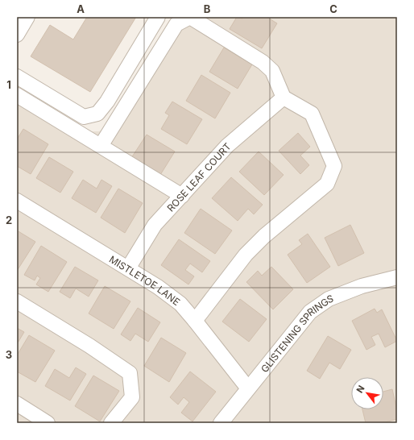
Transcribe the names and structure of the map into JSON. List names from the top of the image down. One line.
{"streets":{"street":["ROSE LEAF COURT","MISTLETOE LANE","GLISTENING SPRINGS"]},"crossings":[["ROSE LEAF COURT","MISTLETOE LANE"],["MISTLETOE LANE","GLISTENING SPRINGS"]],"north":"top left","grid":{"columns":["A","B","C"],"rows":["1","2","3"]}}
